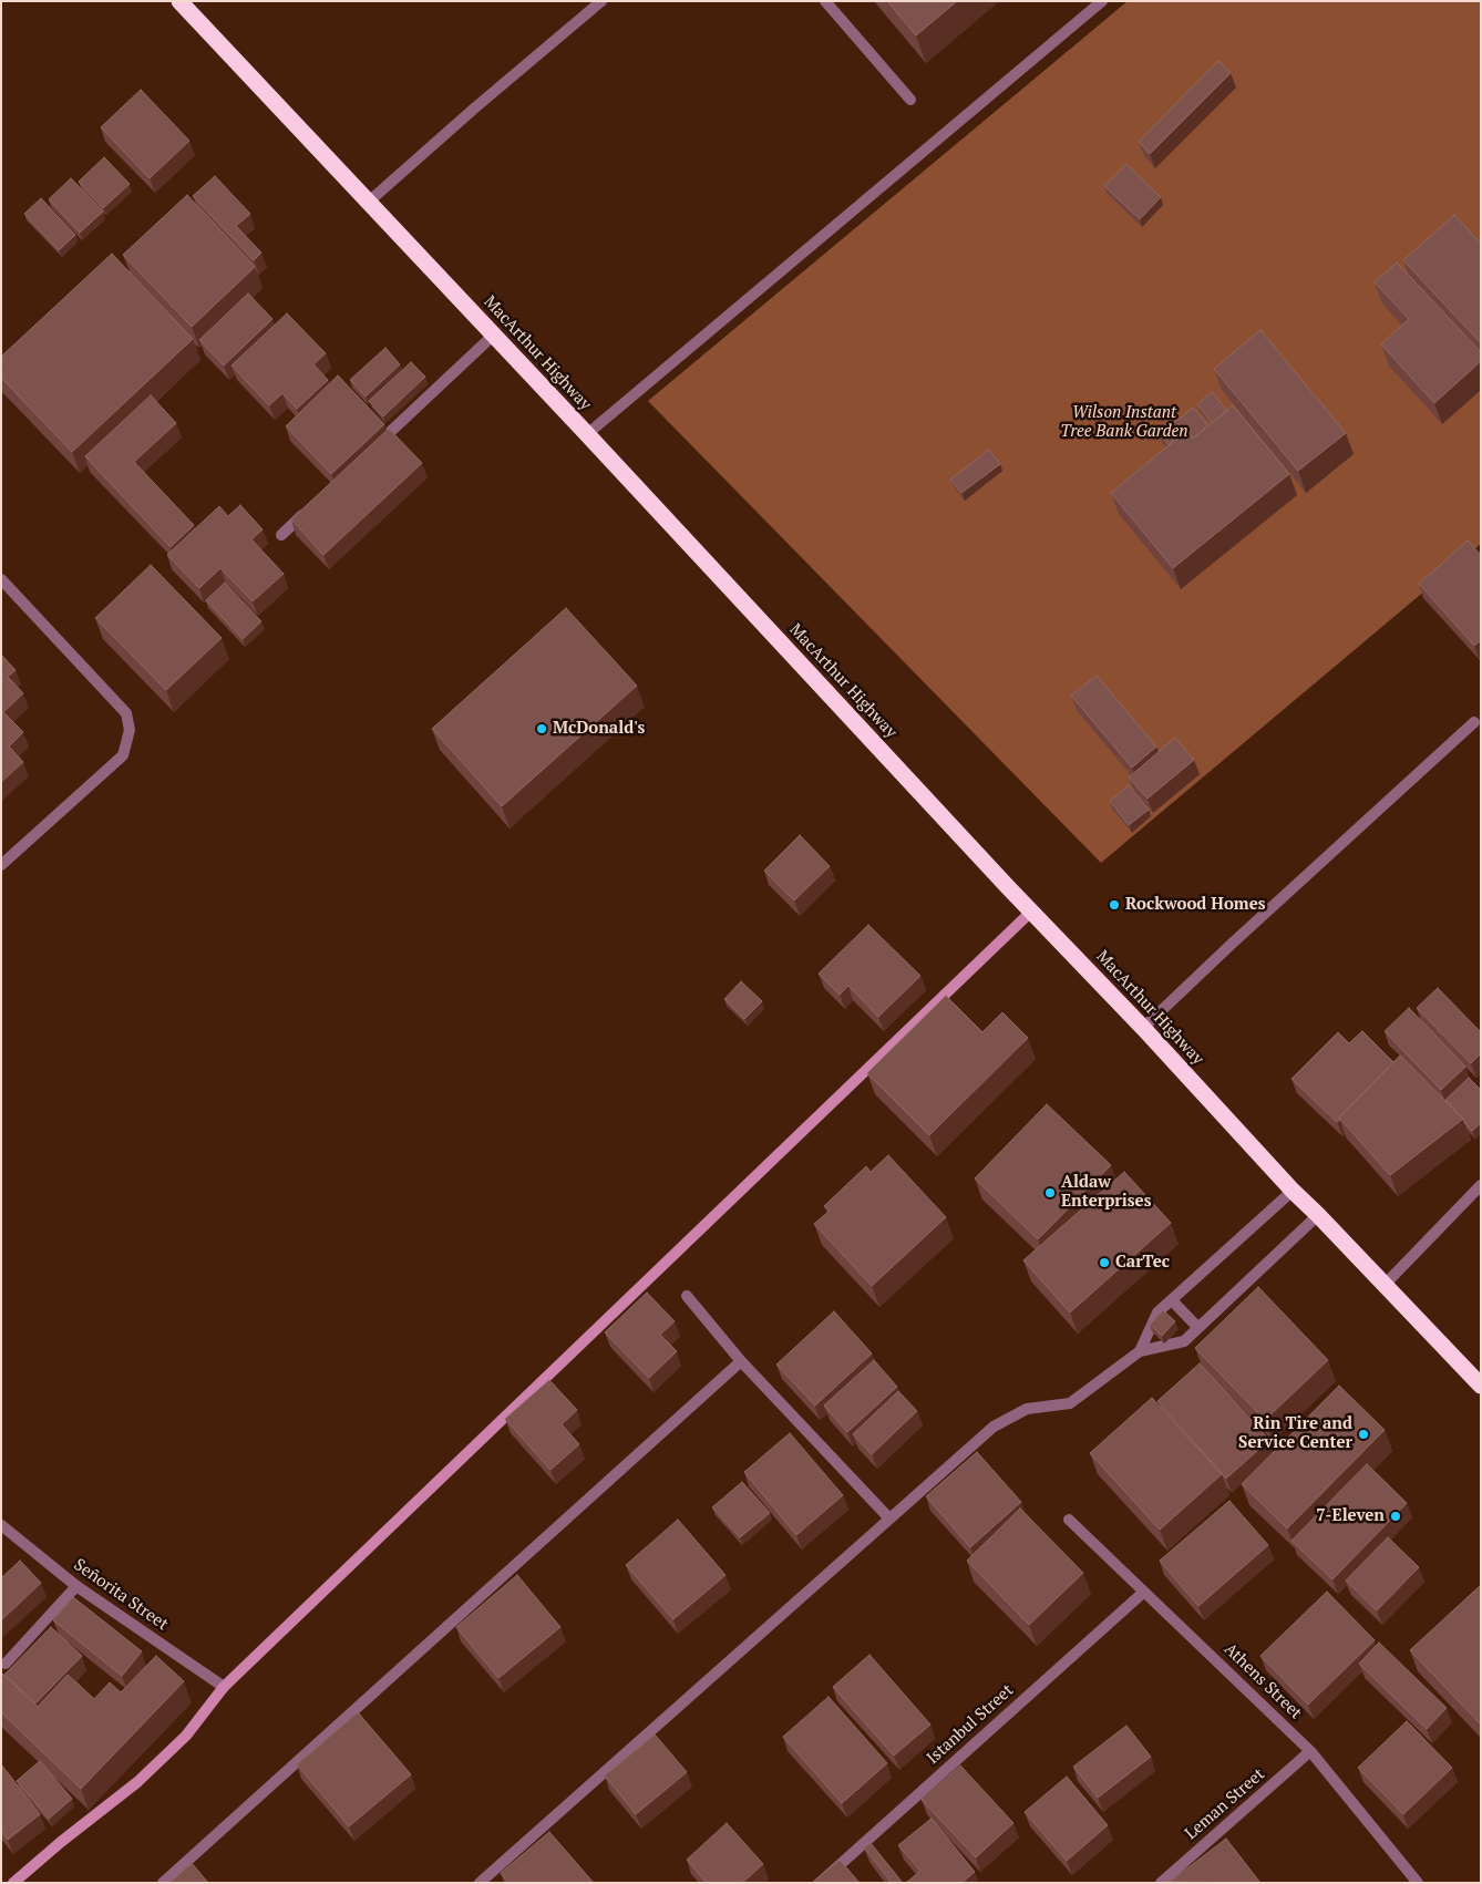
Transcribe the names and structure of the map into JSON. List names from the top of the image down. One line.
{"streets":{"highway":["MacArthur Highway"],"street":["Señorita Street","Athens Street","Istanbul Street","Leman Street"]},"crossings":[["Athens Street","Istanbul Street"],["Athens Street","Leman Street"]],"parks":["Wilson Instant Tree Bank Garden"],"places":["McDonald's","Rockwood Homes","Aldaw Enterprises","CarTec","Rin Tire and Service Center","7-Eleven"]}
